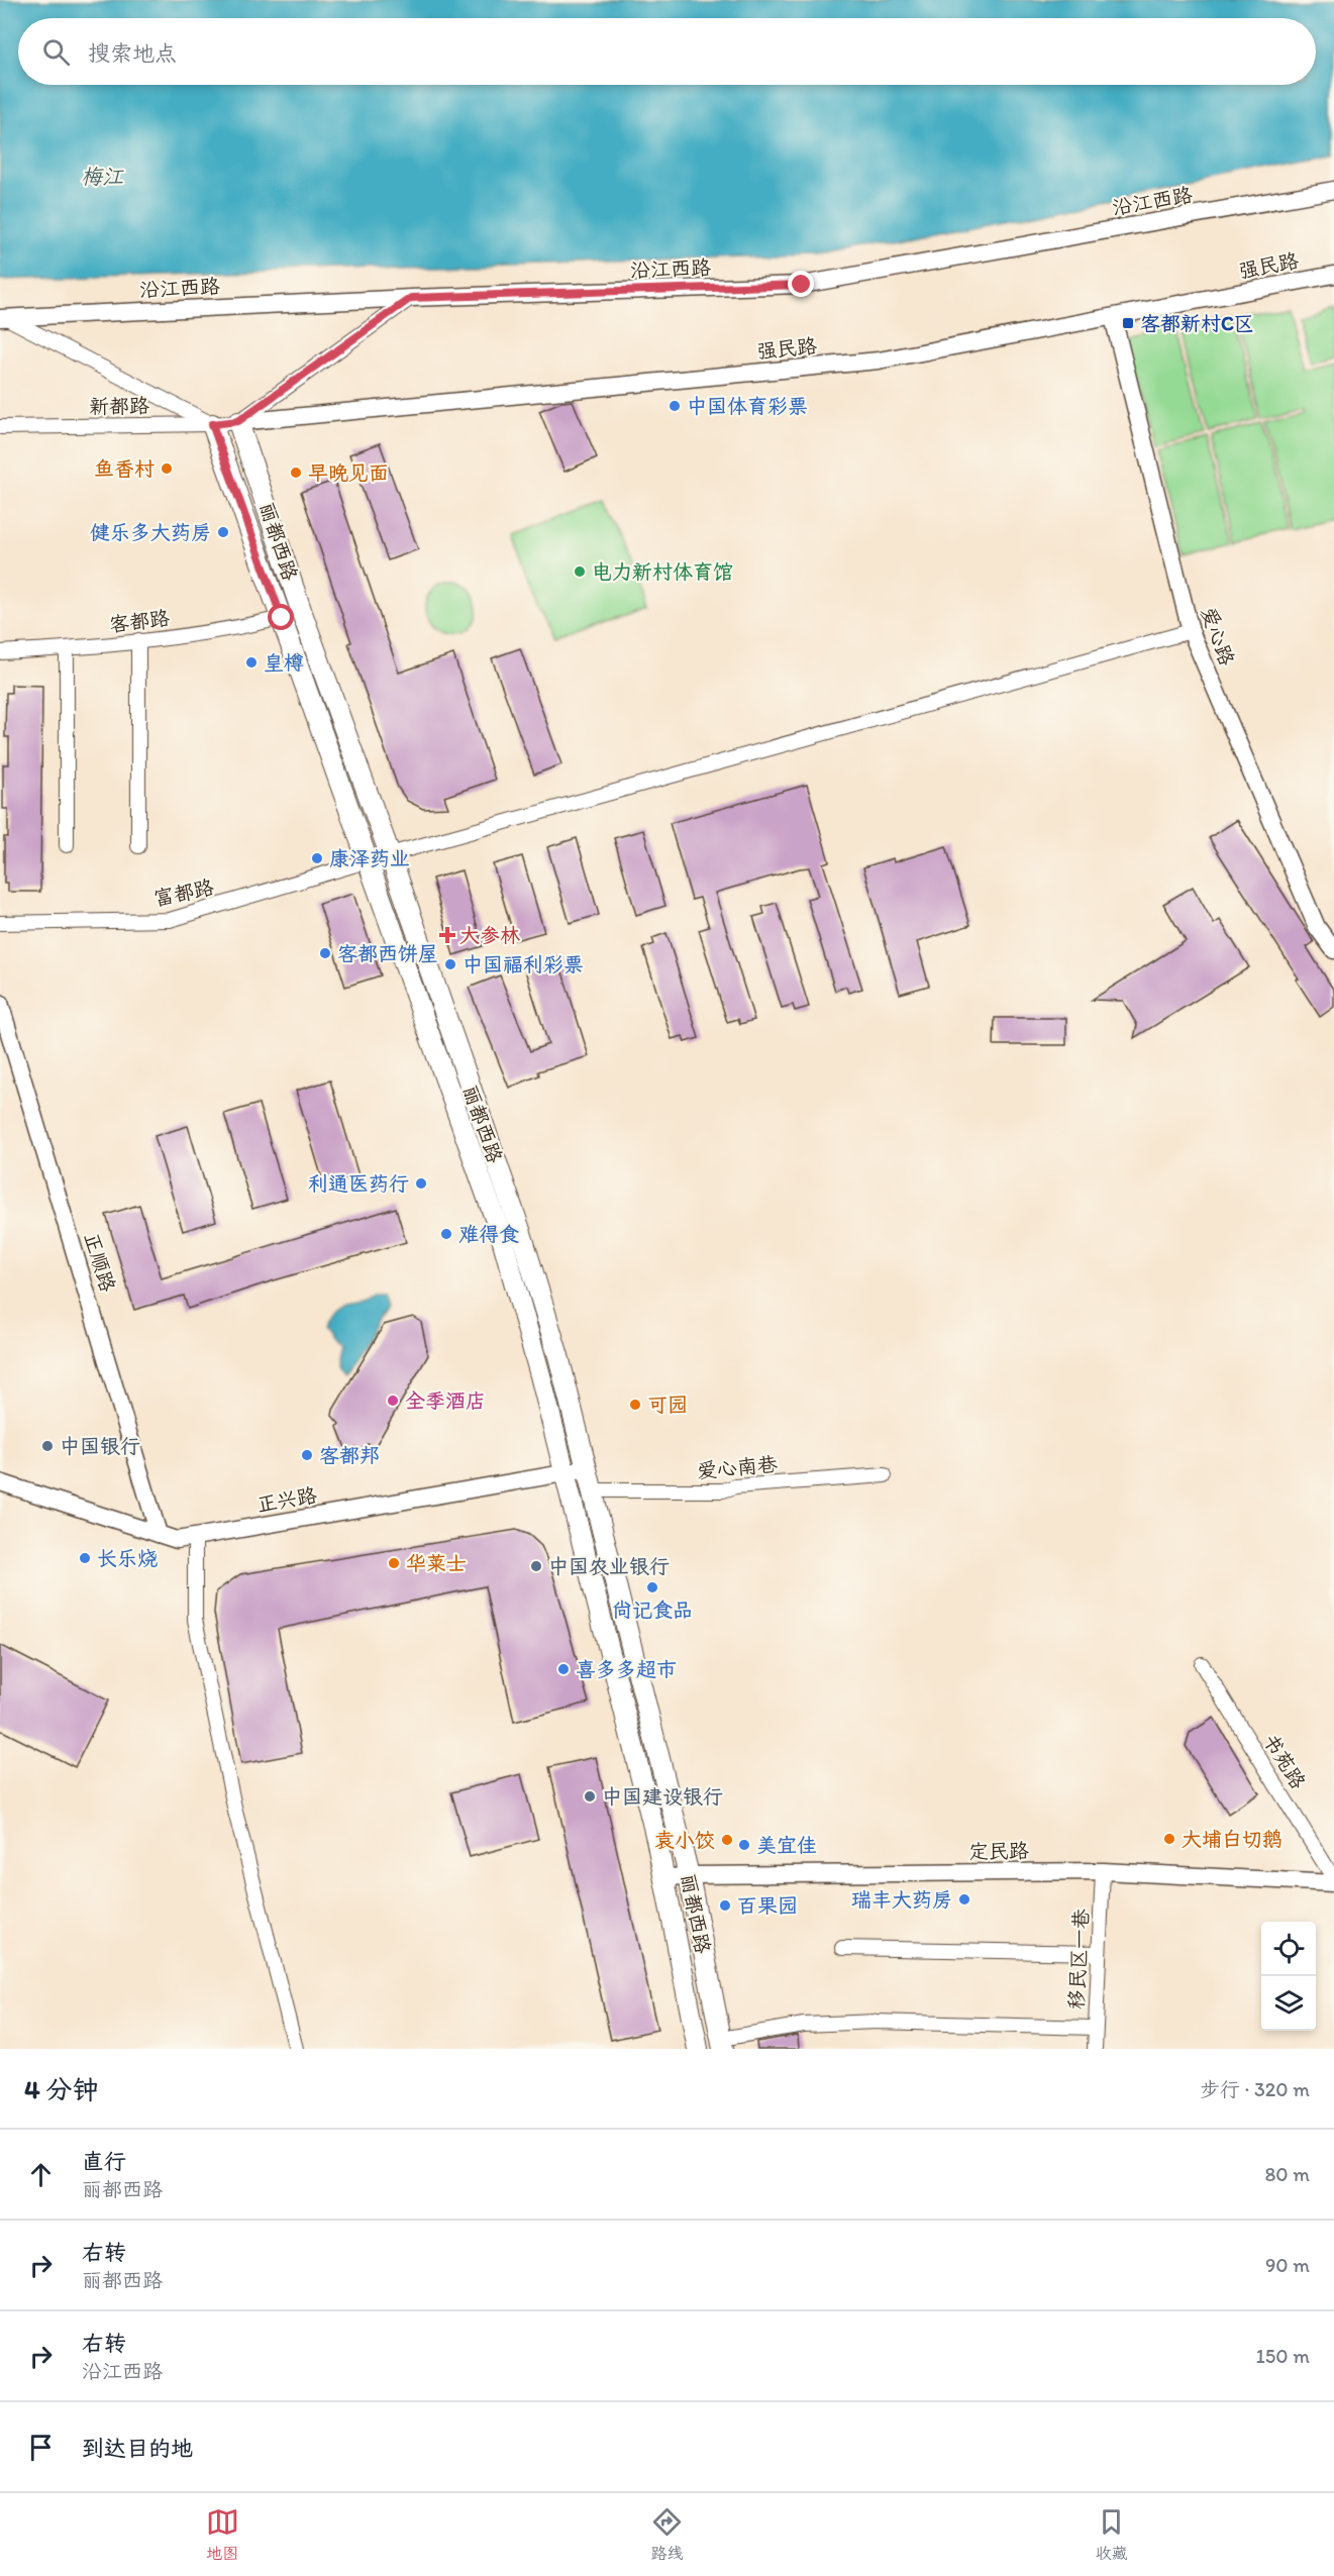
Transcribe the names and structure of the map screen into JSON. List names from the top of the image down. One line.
{"streets":{"main road":["丽都西路"],"street":["沿江西路","强民路","新都路","客都路","爱心路","富都路","正顺路","爱心南巷","正兴路","书苑路","定民路","移民区一巷"]},"crossings":[["强民路","新都路"],["强民路","丽都西路"],["强民路","爱心路"],["新都路","丽都西路"],["丽都西路","客都路"],["丽都西路","富都路"],["丽都西路","爱心南巷"],["丽都西路","正兴路"],["丽都西路","定民路"],["爱心路","富都路"],["正顺路","正兴路"],["书苑路","定民路"],["定民路","移民区一巷"]],"water":["梅江"],"places":{"transit":["客都新村C区"],"other":["中国体育彩票","鱼香村","早晚见面","健乐多大药房","电力新村体育馆","皇樽","康泽药业","客都西饼屋","中国福利彩票","利通医药行","难得食","全季酒店","可园","中国银行","客都邦","长乐烧","华莱士","中国农业银行","尚记食品","喜多多超市","中国建设银行","大埔白切鹅","袁小饺","美宜佳","瑞丰大药房","百果园"],"health":["大参林"]},"page":{"search":"搜索地点","heading":["4 分钟","步行 · 320 m"],"list":[["直行","丽都西路","80 m"],["右转","丽都西路","90 m"],["右转","沿江西路","150 m"],"到达目的地"],"nav":["地图","路线","收藏"]}}
